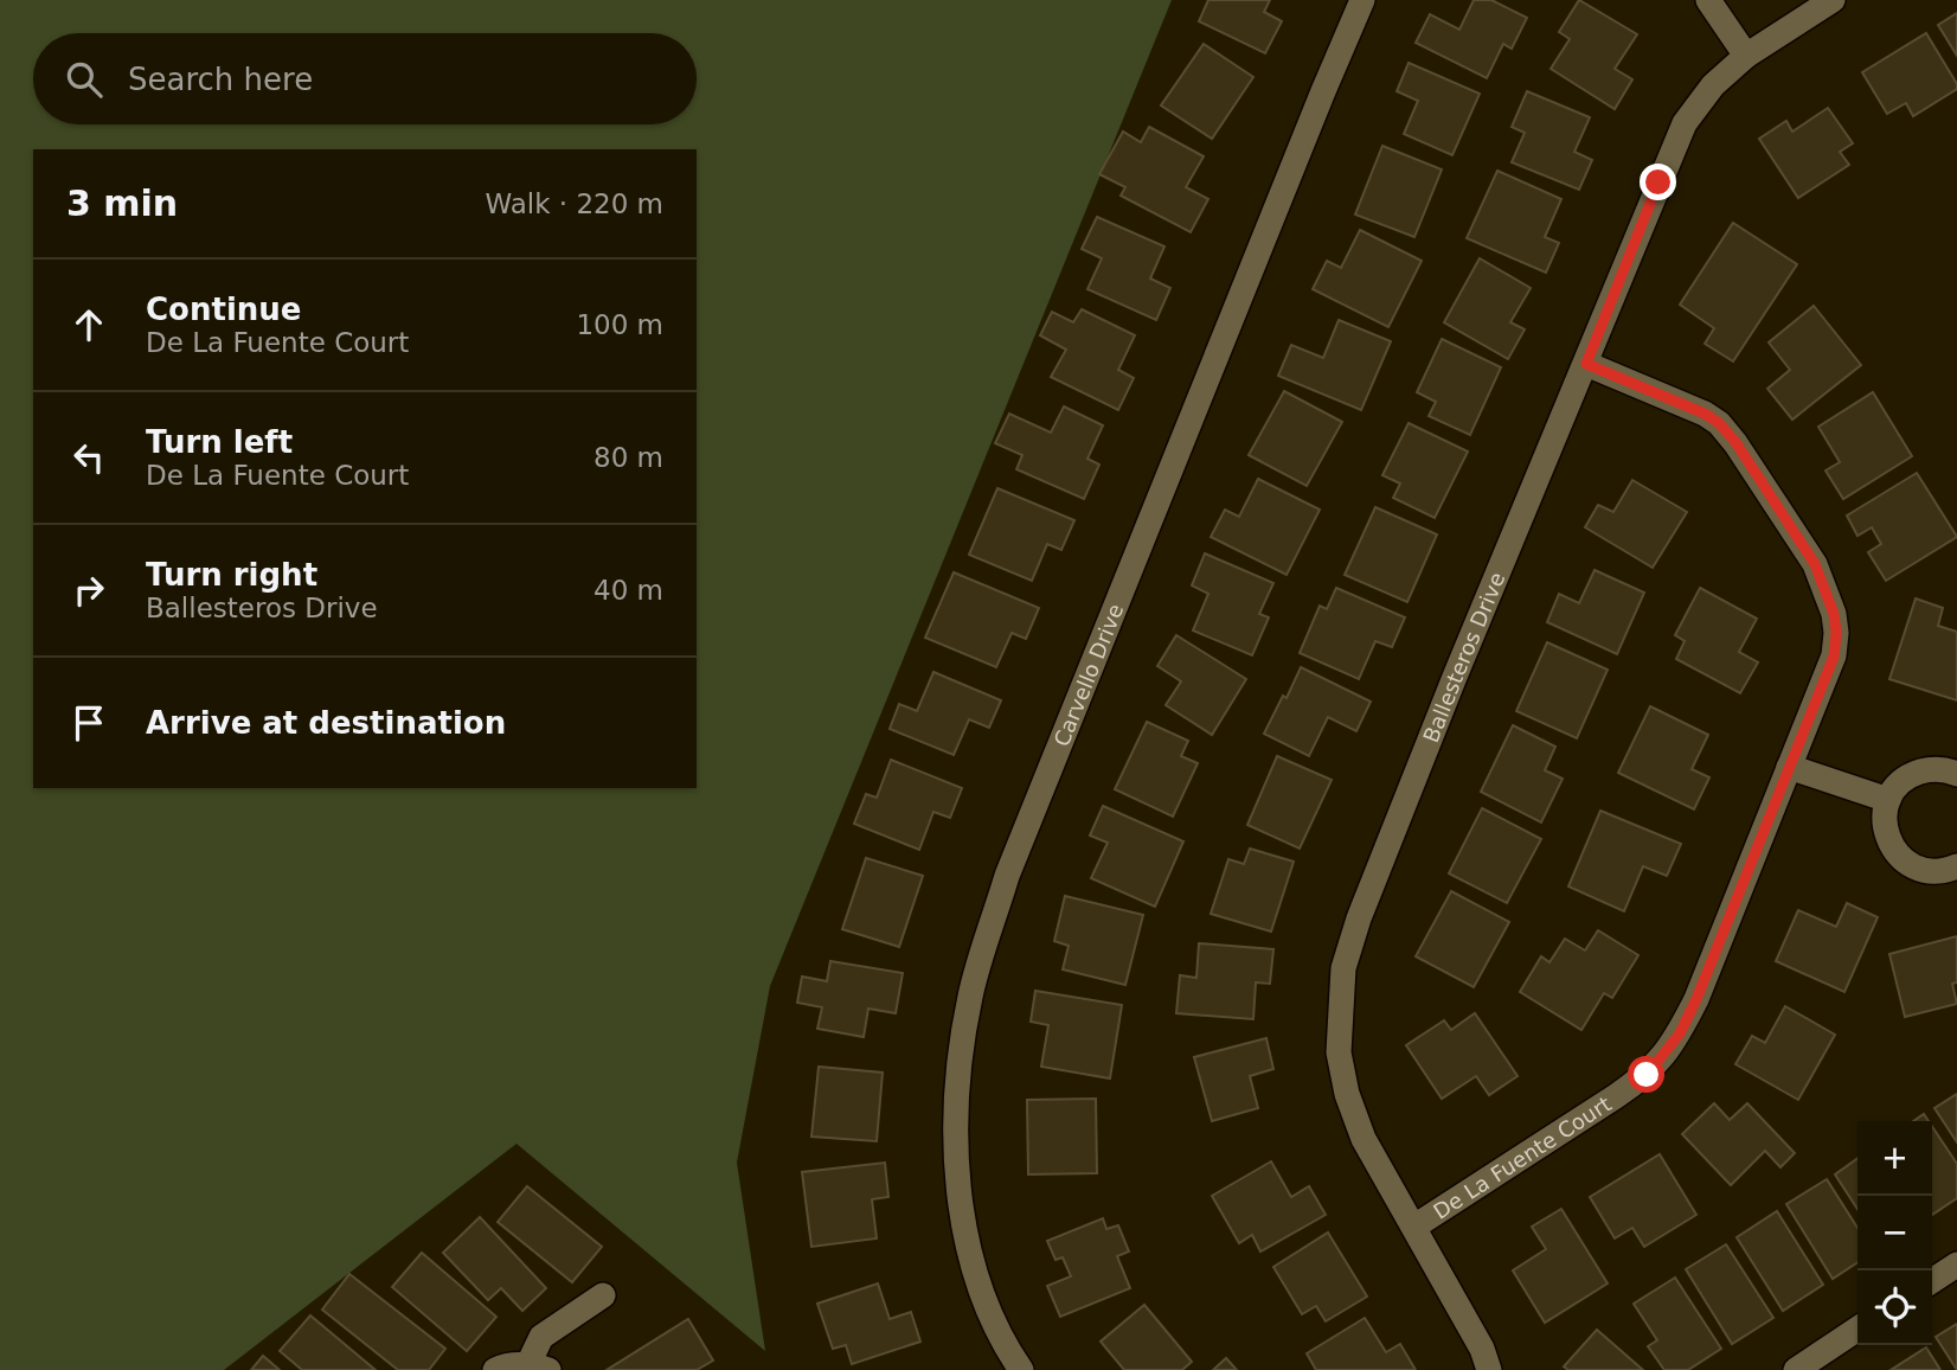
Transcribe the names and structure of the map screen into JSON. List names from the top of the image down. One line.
{"streets":{"street":["Ballesteros Drive","Carvello Drive","De La Fuente Court"]},"crossings":[["Ballesteros Drive","De La Fuente Court"]],"page":{"search":"Search here","heading":["3 min","Walk · 220 m"],"list":[["Continue","De La Fuente Court","100 m"],["Turn left","De La Fuente Court","80 m"],["Turn right","Ballesteros Drive","40 m"],"Arrive at destination"],"map_buttons":["+","−"]}}
